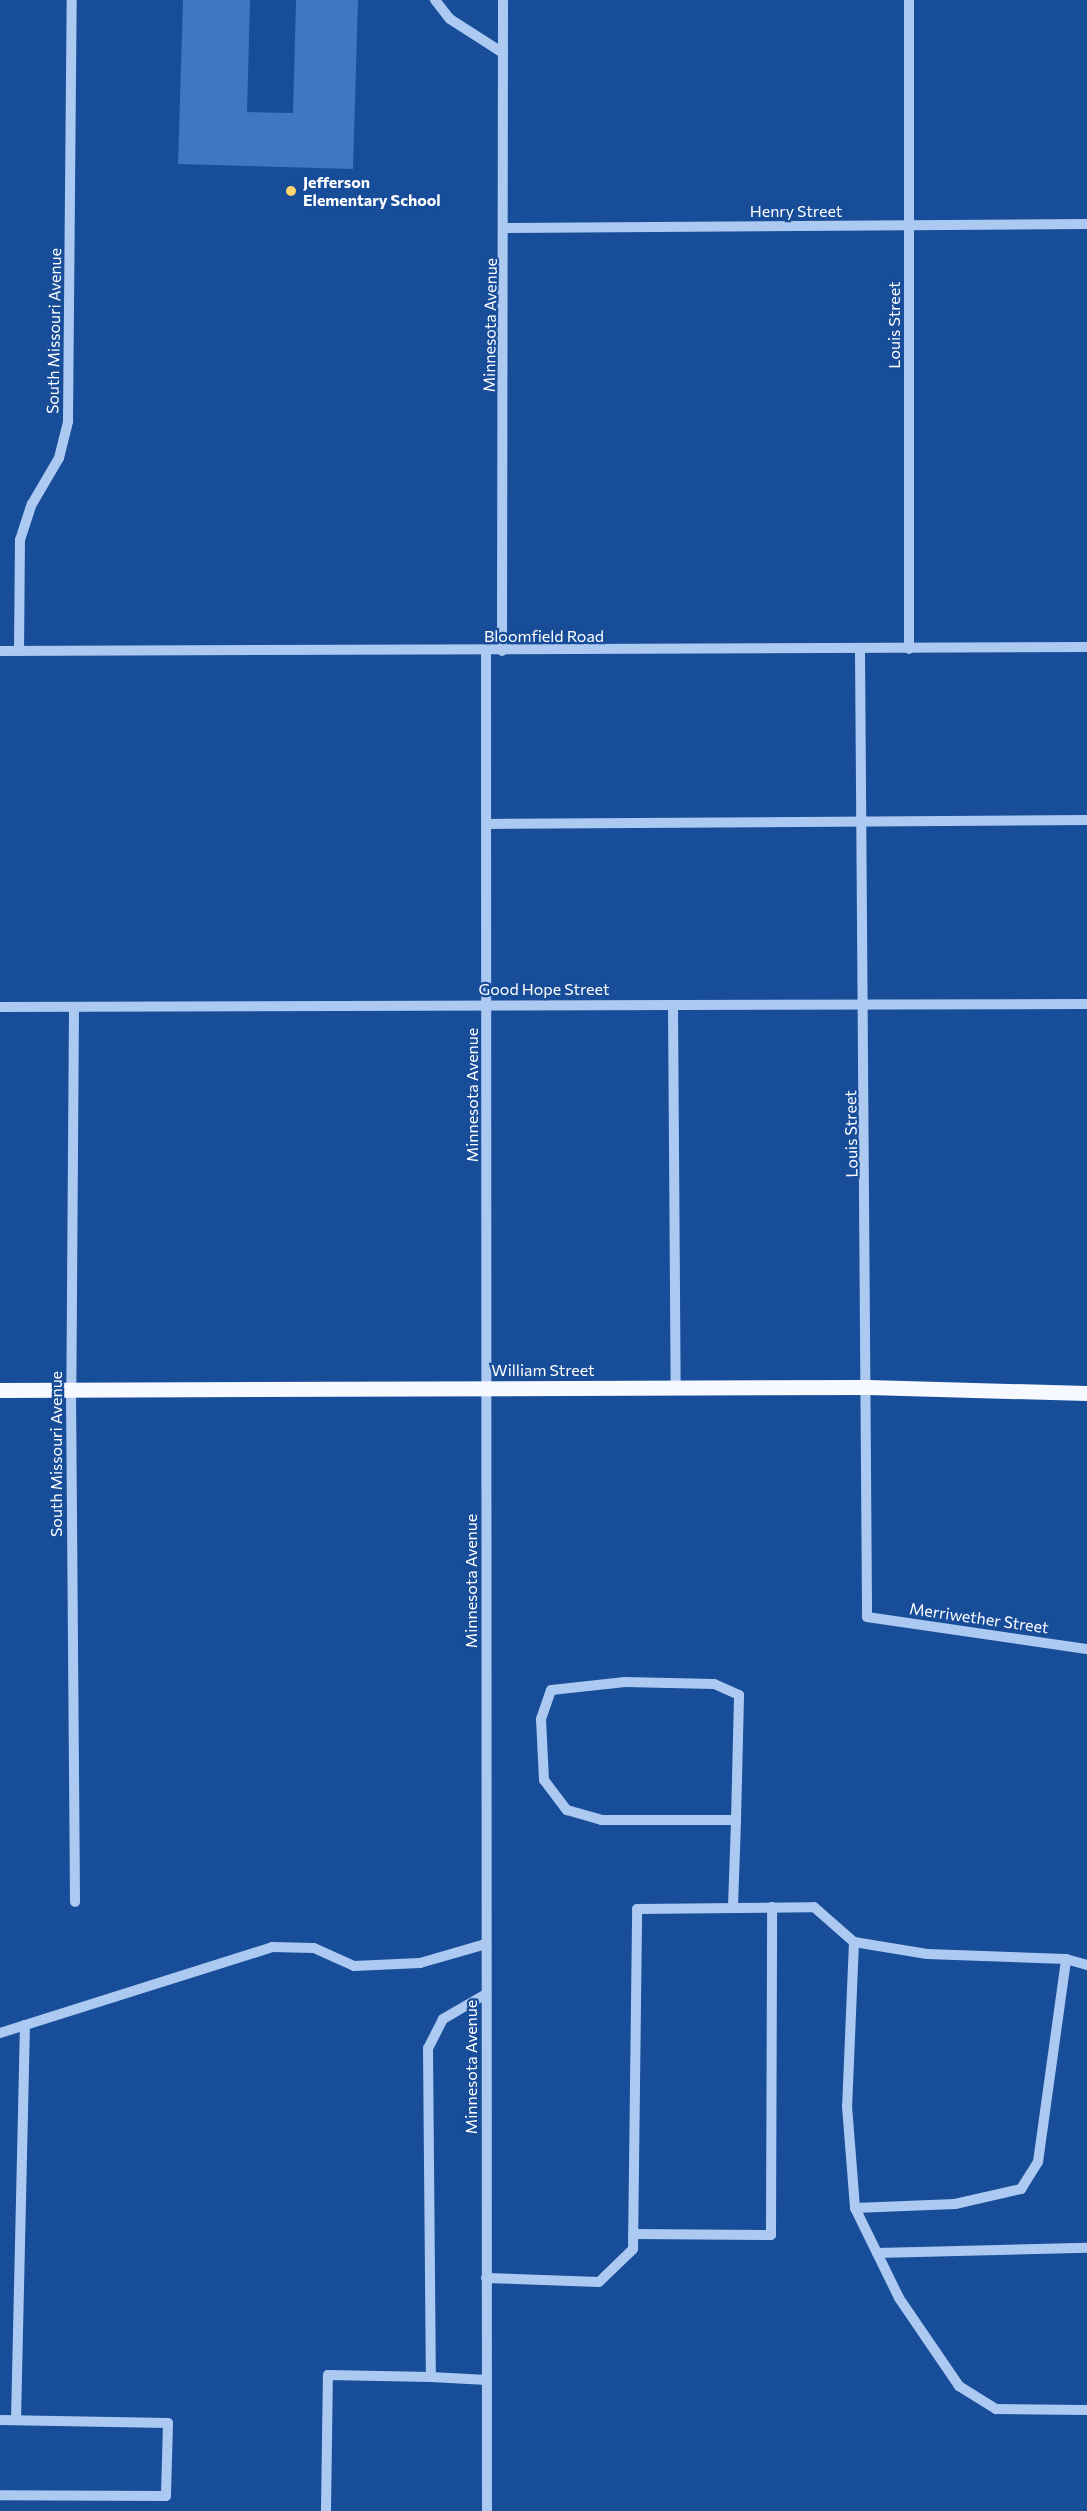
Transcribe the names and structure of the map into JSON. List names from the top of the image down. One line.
{"streets":{"main road":["William Street"],"street":["Henry Street","Minnesota Avenue","Louis Street","South Missouri Avenue","Bloomfield Road","Good Hope Street","Merriwether Street"]},"crossings":[["Henry Street","Minnesota Avenue"],["Henry Street","Louis Street"],["Minnesota Avenue","Bloomfield Road"],["Minnesota Avenue","Good Hope Street"],["Minnesota Avenue","William Street"],["Louis Street","Bloomfield Road"],["Louis Street","Good Hope Street"],["Louis Street","William Street"],["Louis Street","Merriwether Street"],["South Missouri Avenue","Bloomfield Road"],["South Missouri Avenue","Good Hope Street"],["South Missouri Avenue","William Street"]],"places":["Jefferson Elementary School"]}
